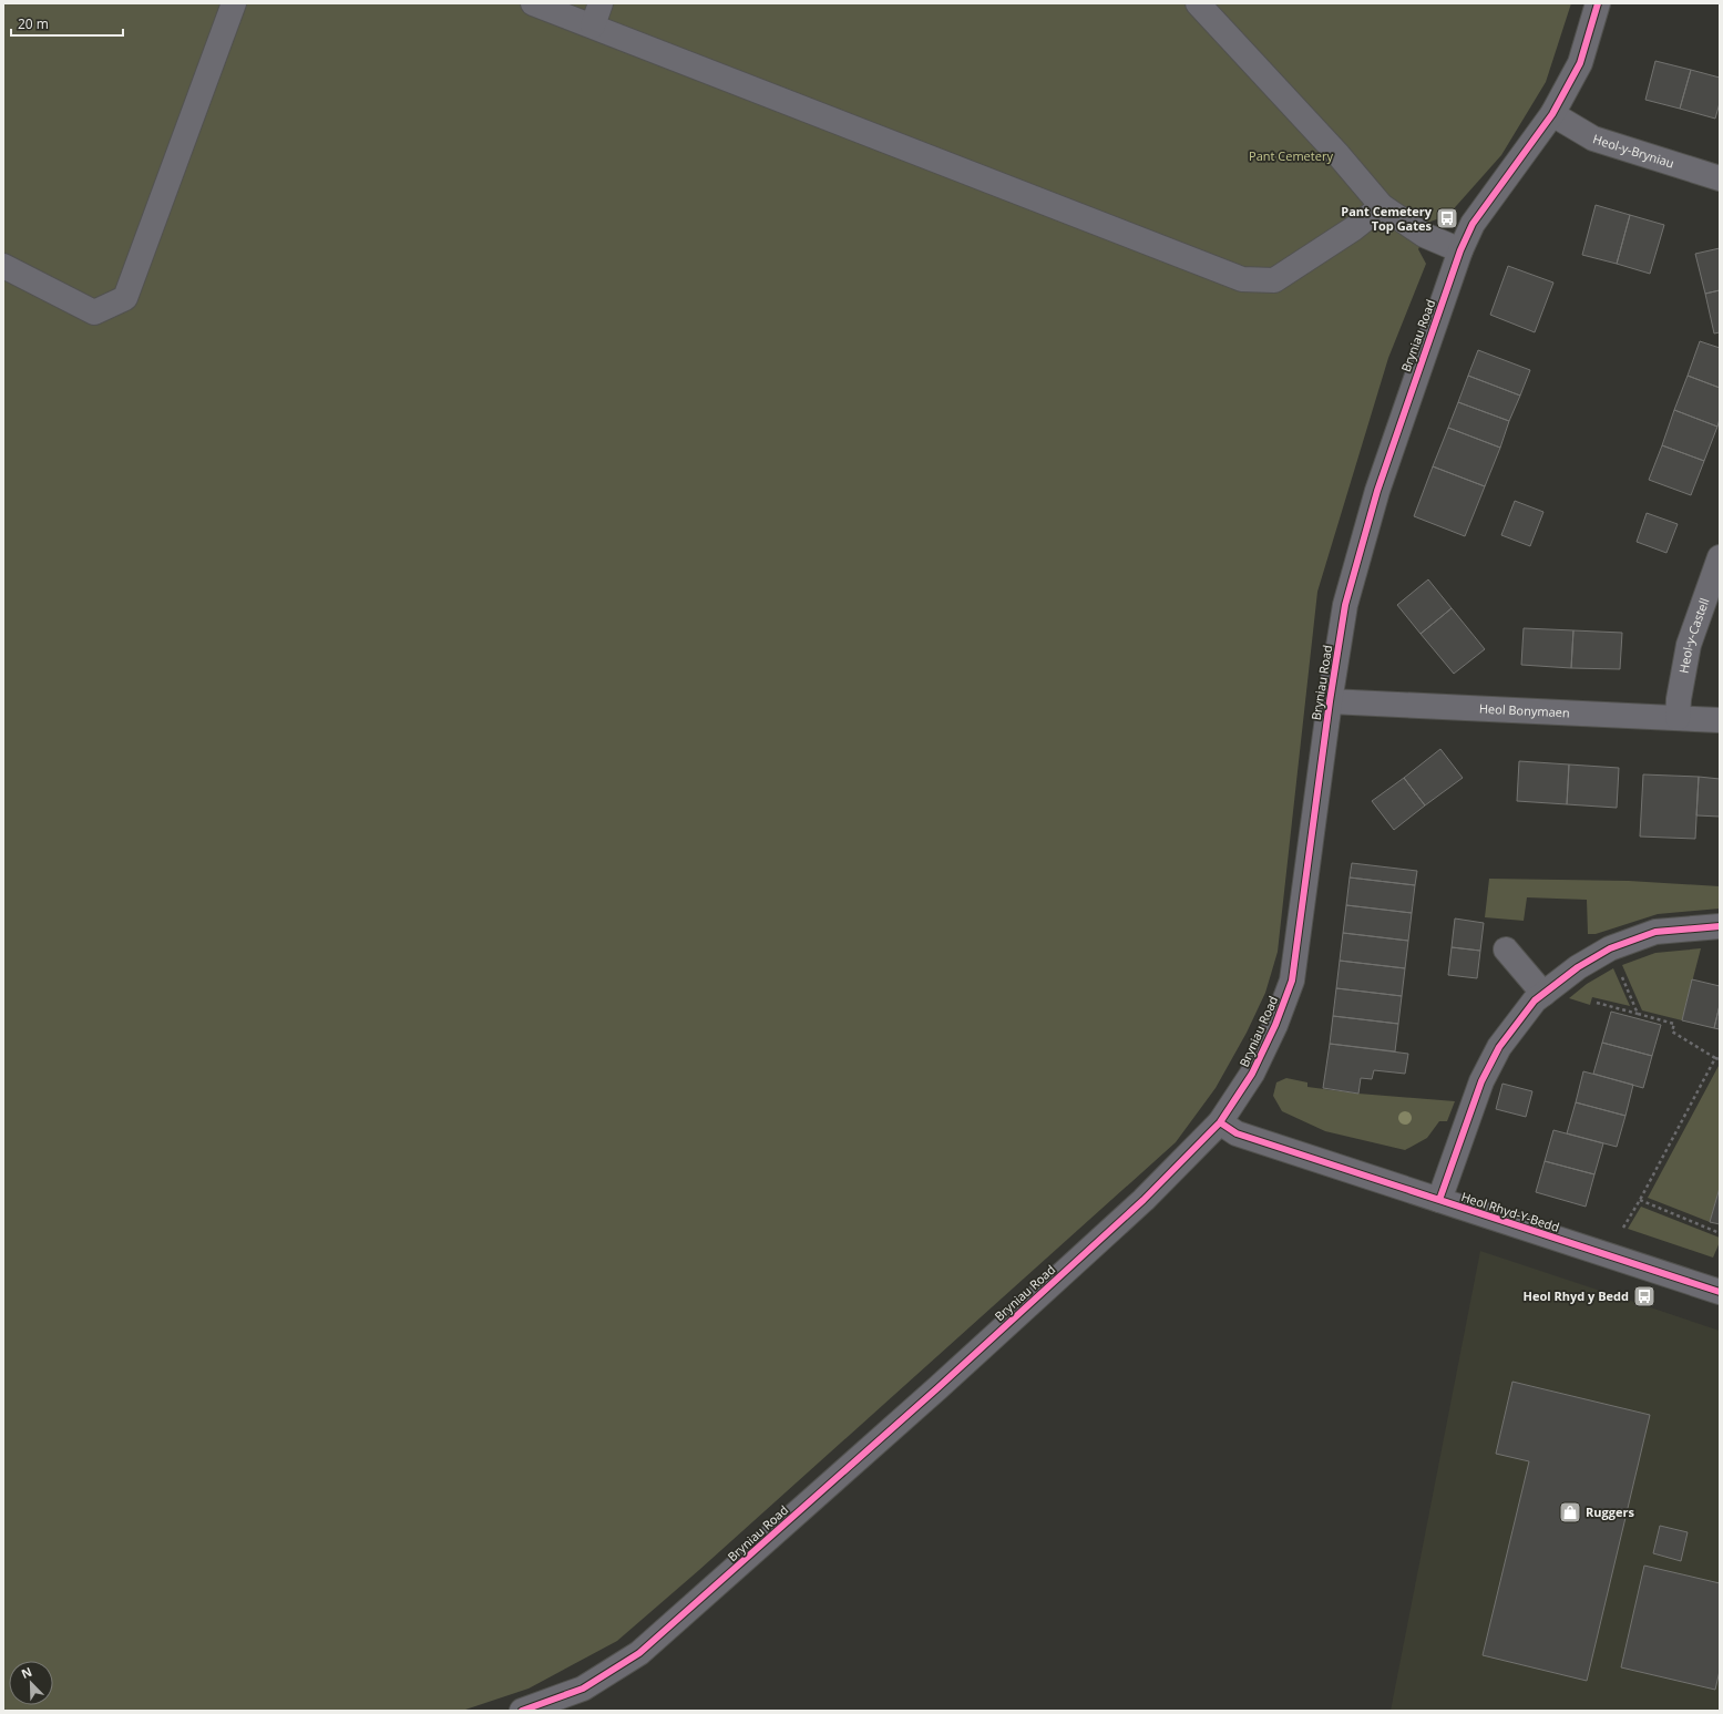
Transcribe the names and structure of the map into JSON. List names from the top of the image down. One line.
{"streets":{"street":["Heol-y-Bryniau","Bryniau Road","Heol-y-Castell","Heol Bonymaen","Heol Rhyd-Y-Bedd"]},"crossings":[["Heol-y-Bryniau","Bryniau Road"],["Bryniau Road","Heol Bonymaen"],["Bryniau Road","Heol Rhyd-Y-Bedd"],["Heol-y-Castell","Heol Bonymaen"]],"parks":["Pant Cemetery"],"places":{"bus stop":["Pant Cemetery Top Gates","Heol Rhyd y Bedd"],"shop":["Ruggers"]},"scale_bar":"20 m","north":"top left"}
